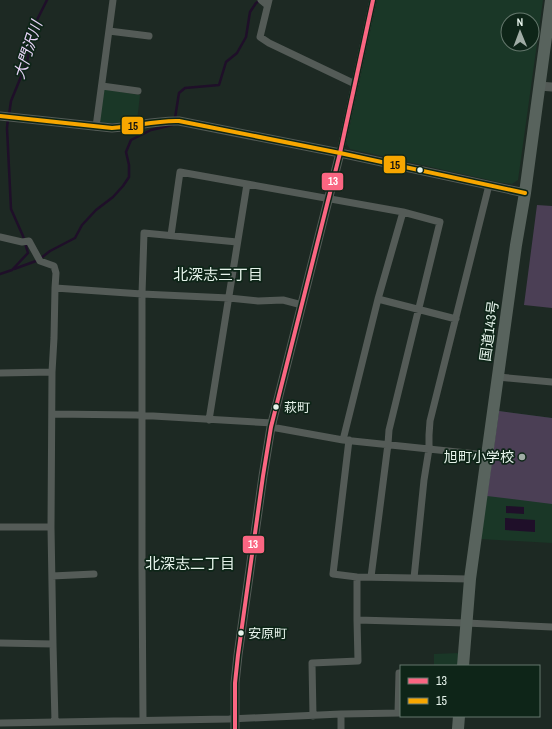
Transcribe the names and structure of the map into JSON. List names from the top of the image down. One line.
{"streets":{"highway":["国道143号"]},"districts":["北深志三丁目","北深志二丁目"],"water":["大門沢川"],"places":["萩町","旭町小学校","安原町"],"lines":["transit line 13","transit line 15"],"legend":["13","15"],"north":"top"}
